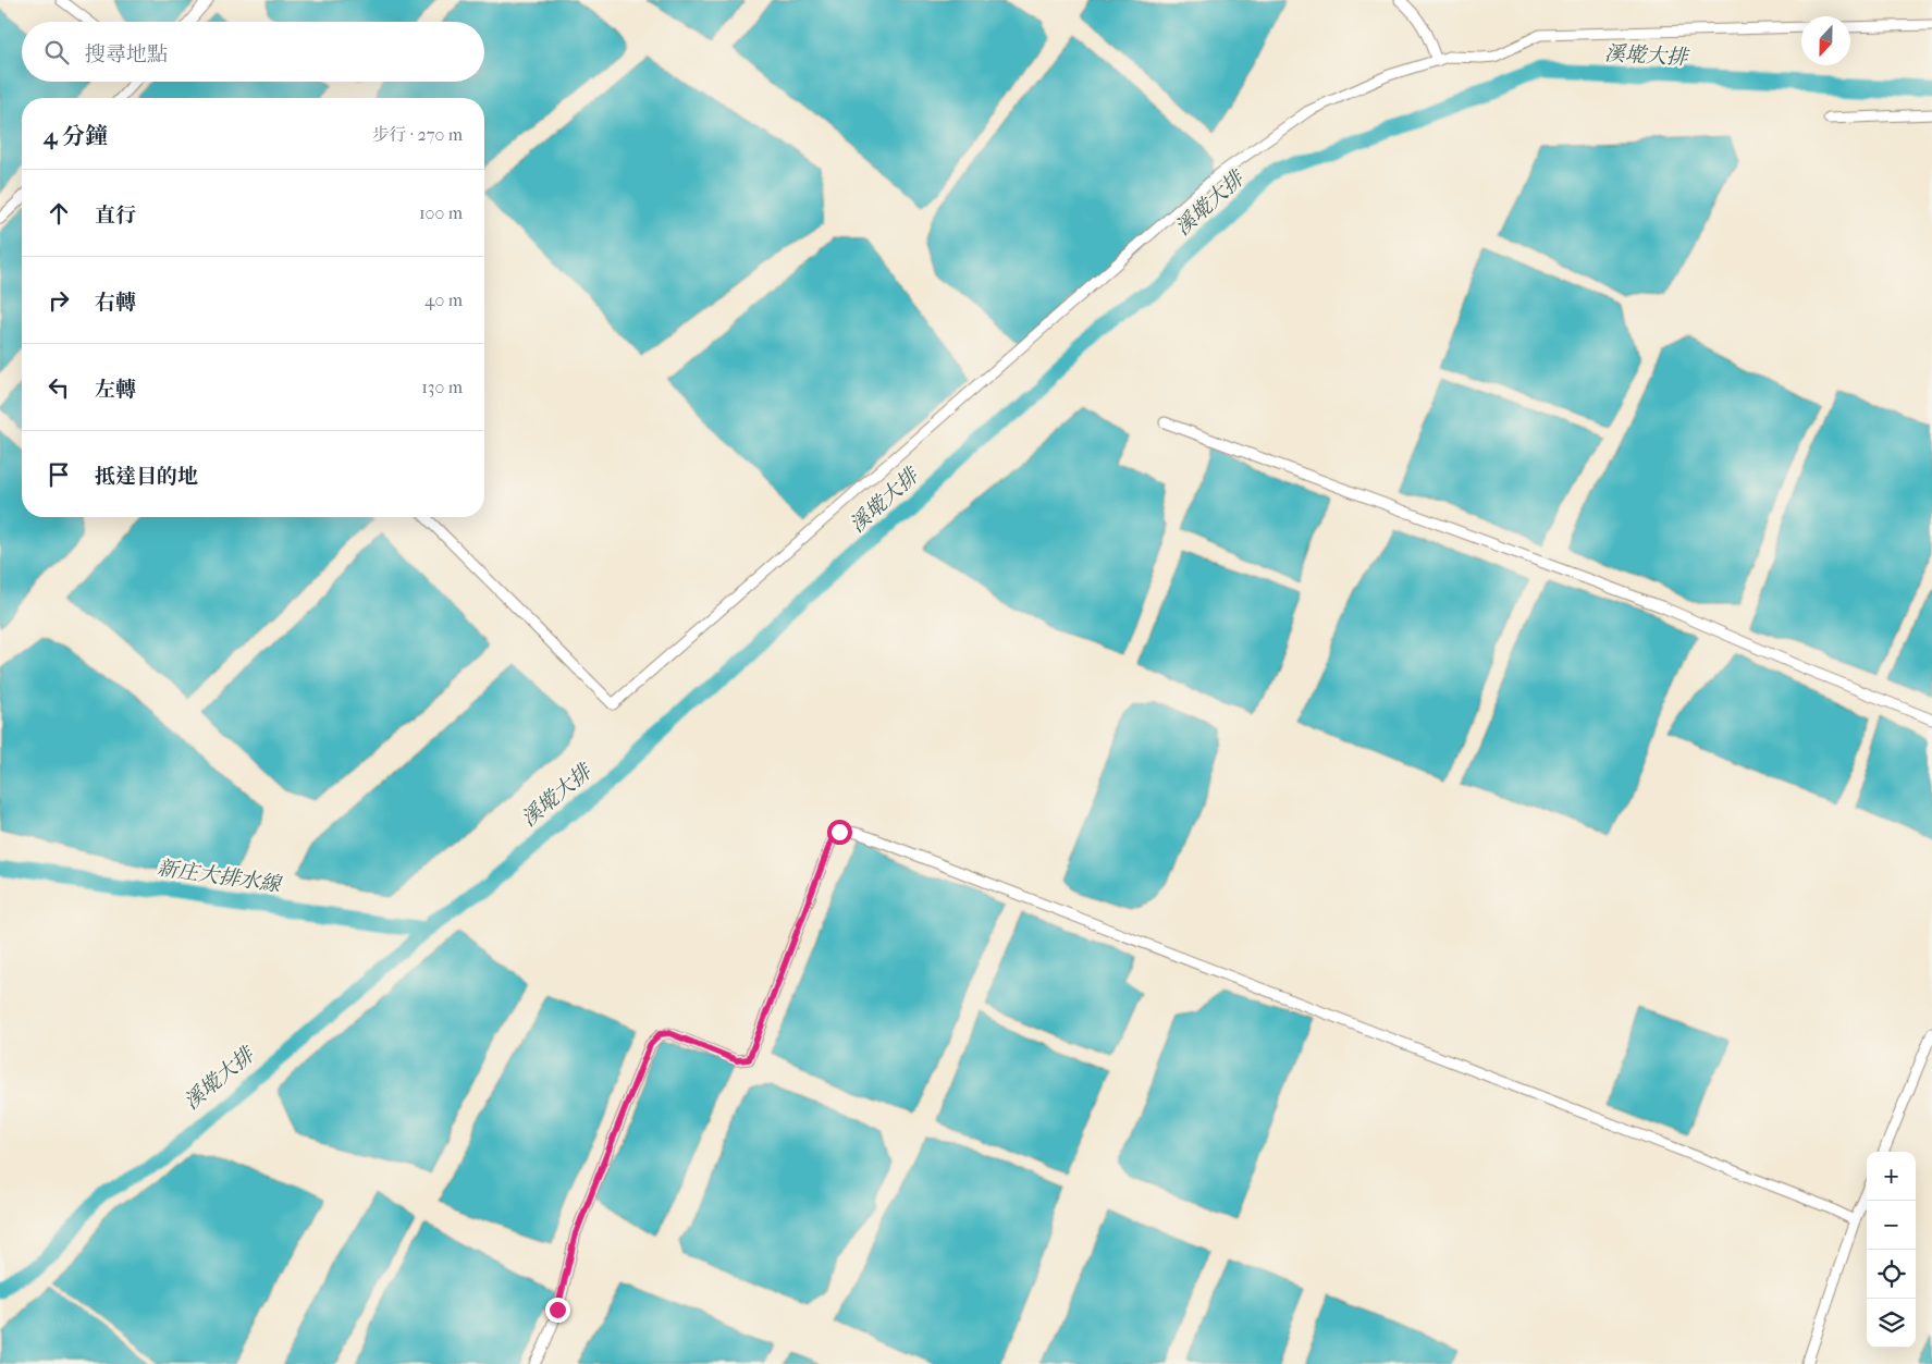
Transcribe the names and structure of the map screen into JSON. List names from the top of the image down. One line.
{"water":["溪墘大排","新庄大排水線"],"north":"bottom","page":{"search":"搜尋地點","heading":["4 分鐘","步行 · 270 m"],"list":[["直行","100 m"],["右轉","40 m"],["左轉","130 m"],"抵達目的地"],"map_buttons":["+","−"]}}
